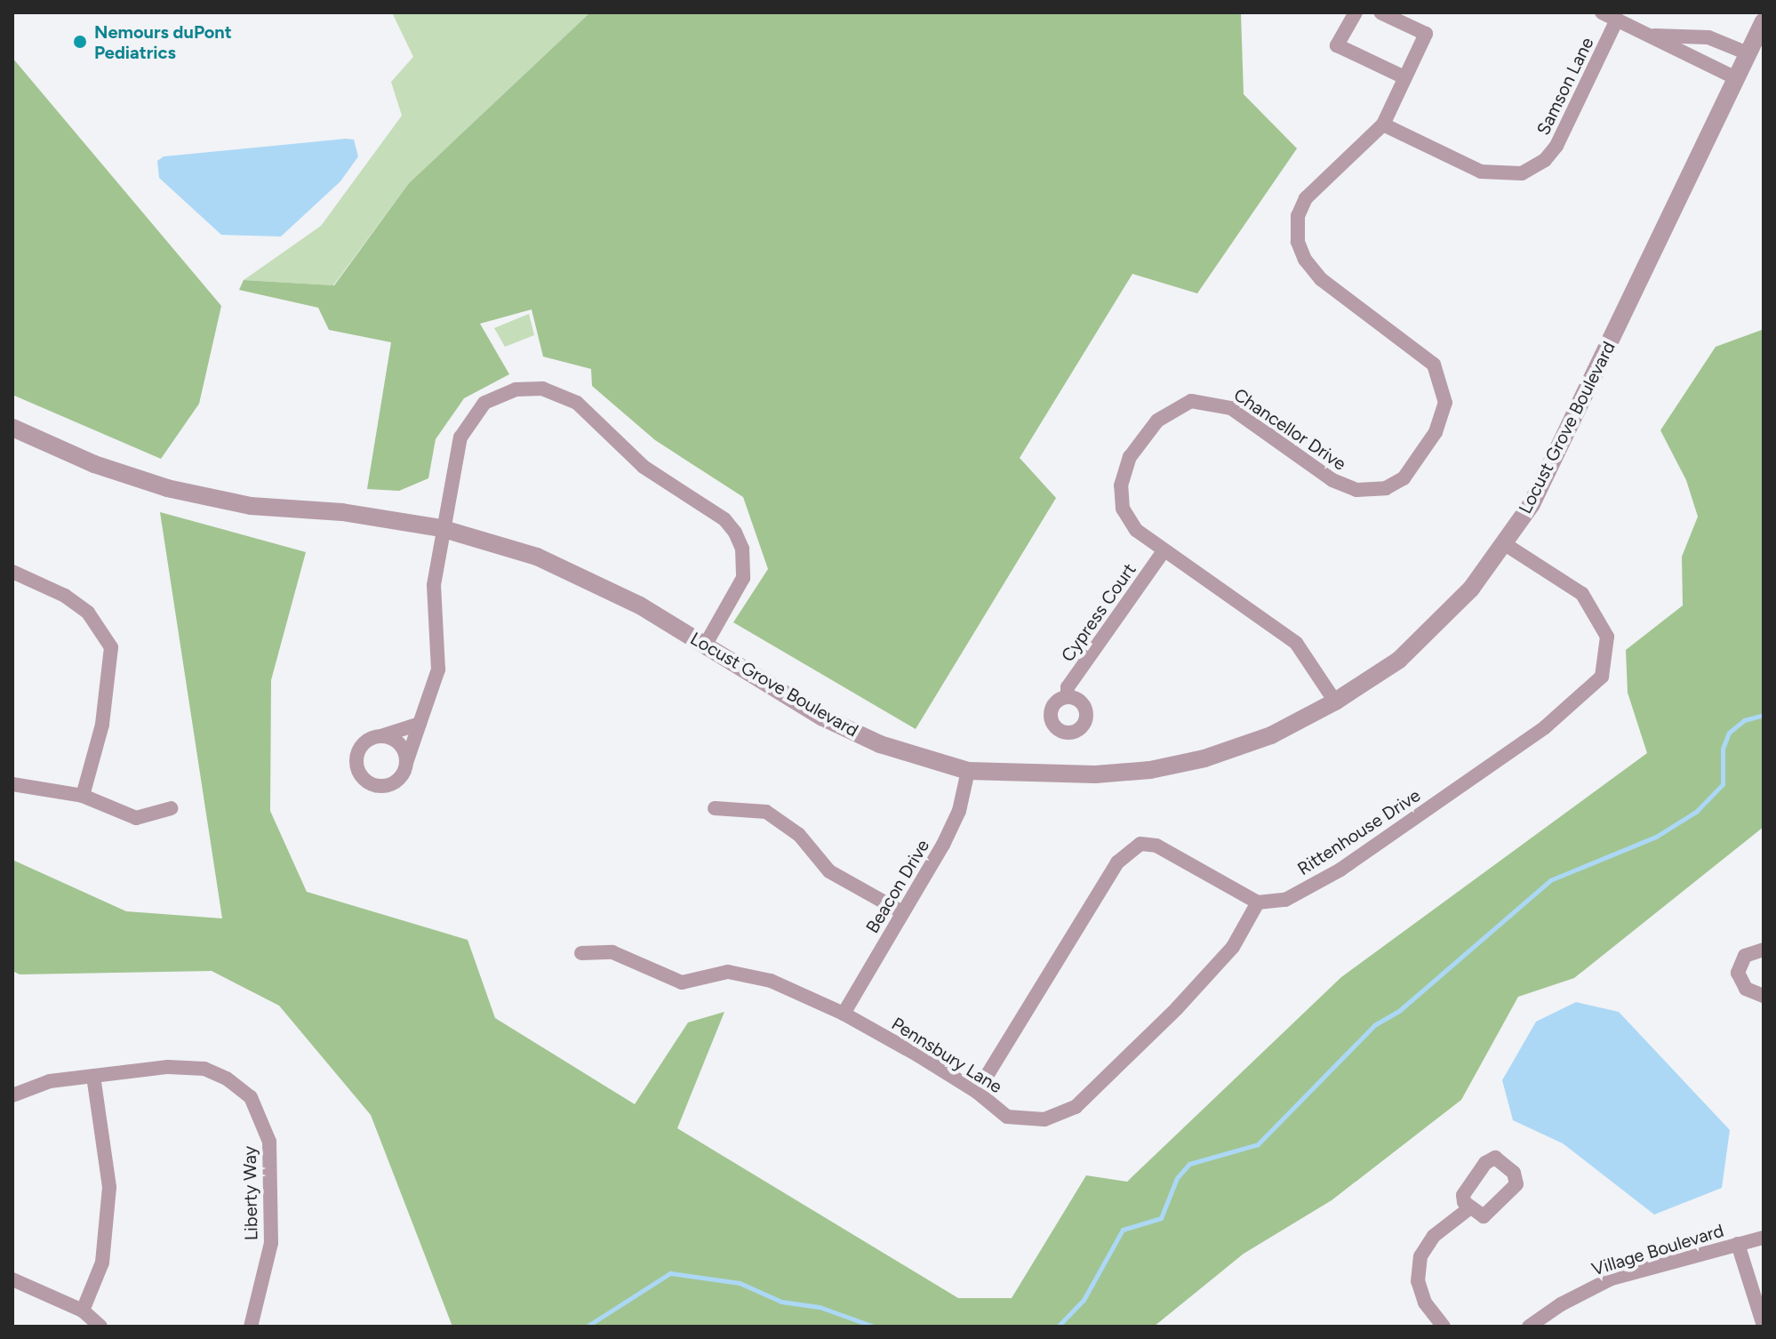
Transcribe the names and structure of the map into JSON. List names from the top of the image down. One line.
{"streets":{"street":["Samson Lane","Locust Grove Boulevard","Chancellor Drive","Cypress Court","Rittenhouse Drive","Beacon Drive","Pennsbury Lane","Liberty Way","Village Boulevard"]},"crossings":[["Samson Lane","Chancellor Drive"],["Locust Grove Boulevard","Chancellor Drive"],["Locust Grove Boulevard","Rittenhouse Drive"],["Locust Grove Boulevard","Beacon Drive"],["Chancellor Drive","Cypress Court"],["Rittenhouse Drive","Pennsbury Lane"],["Beacon Drive","Pennsbury Lane"]],"places":["Nemours duPont Pediatrics"]}
